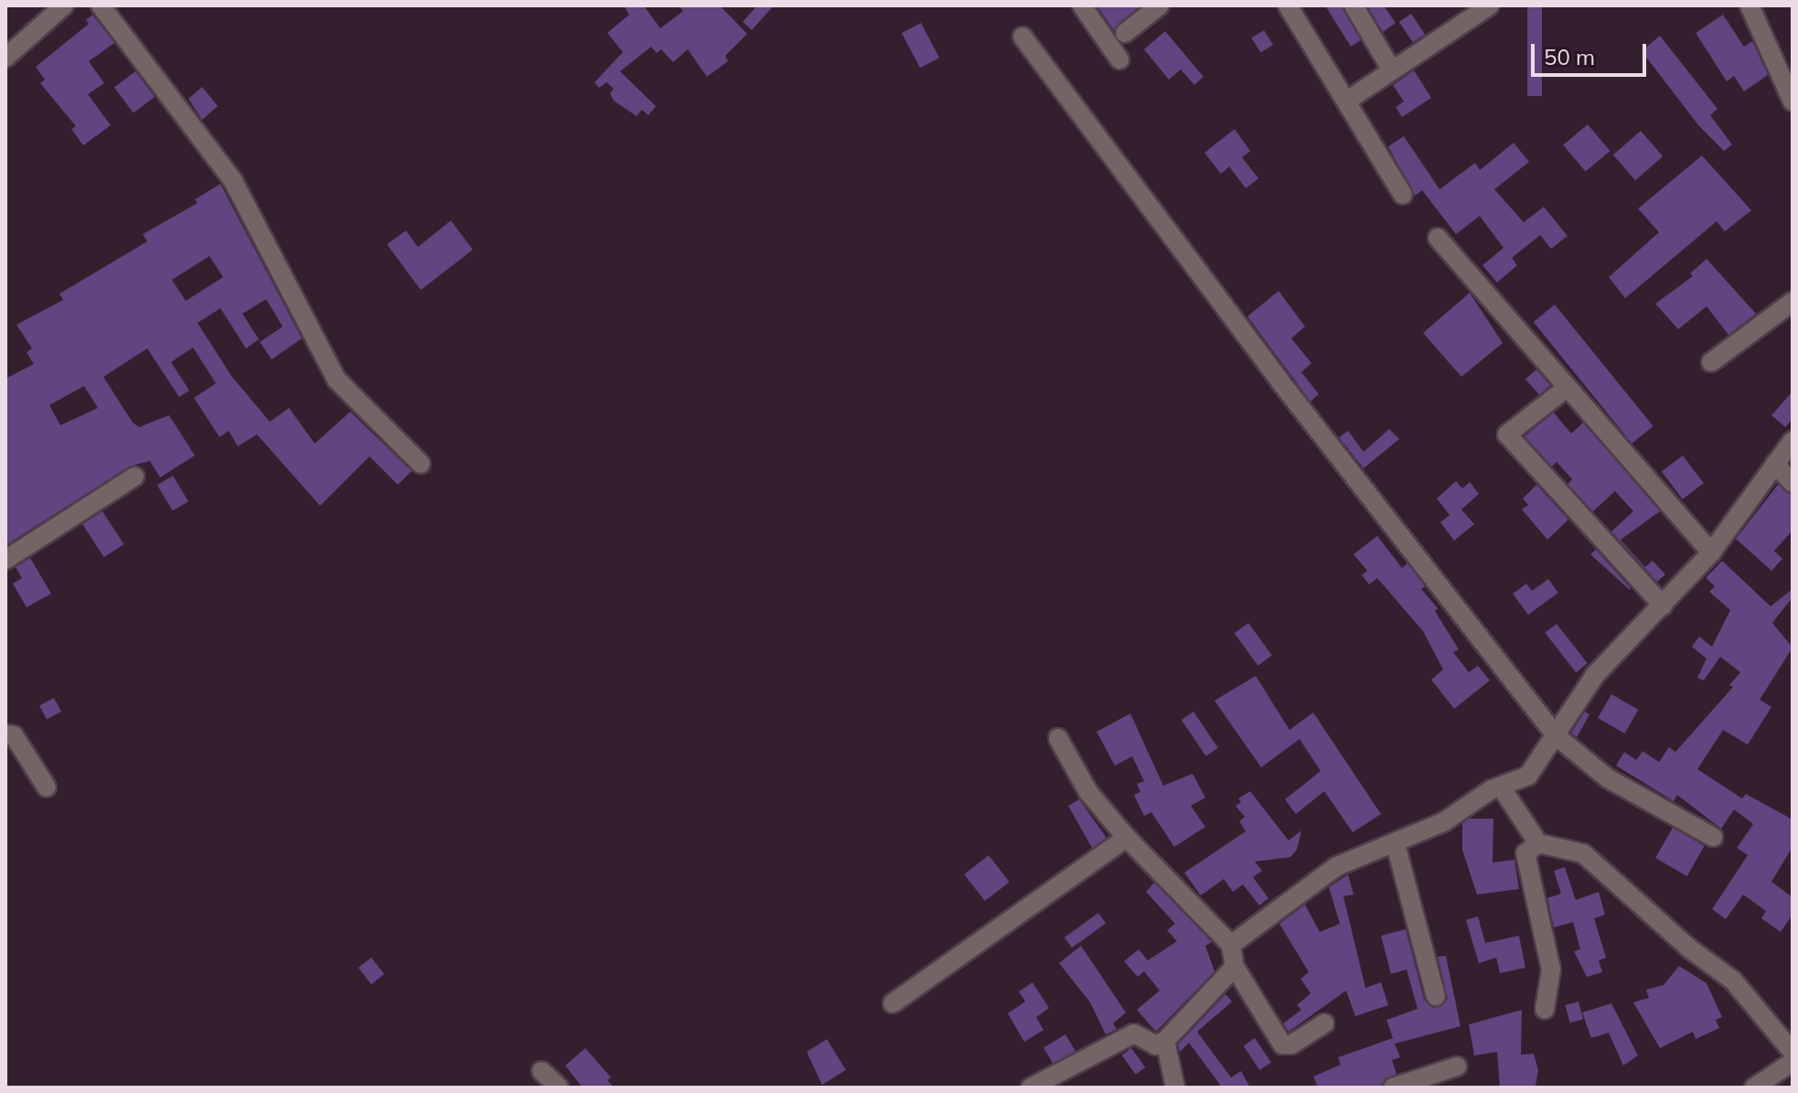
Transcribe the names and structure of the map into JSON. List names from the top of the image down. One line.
{"scale_bar":"50 m"}
